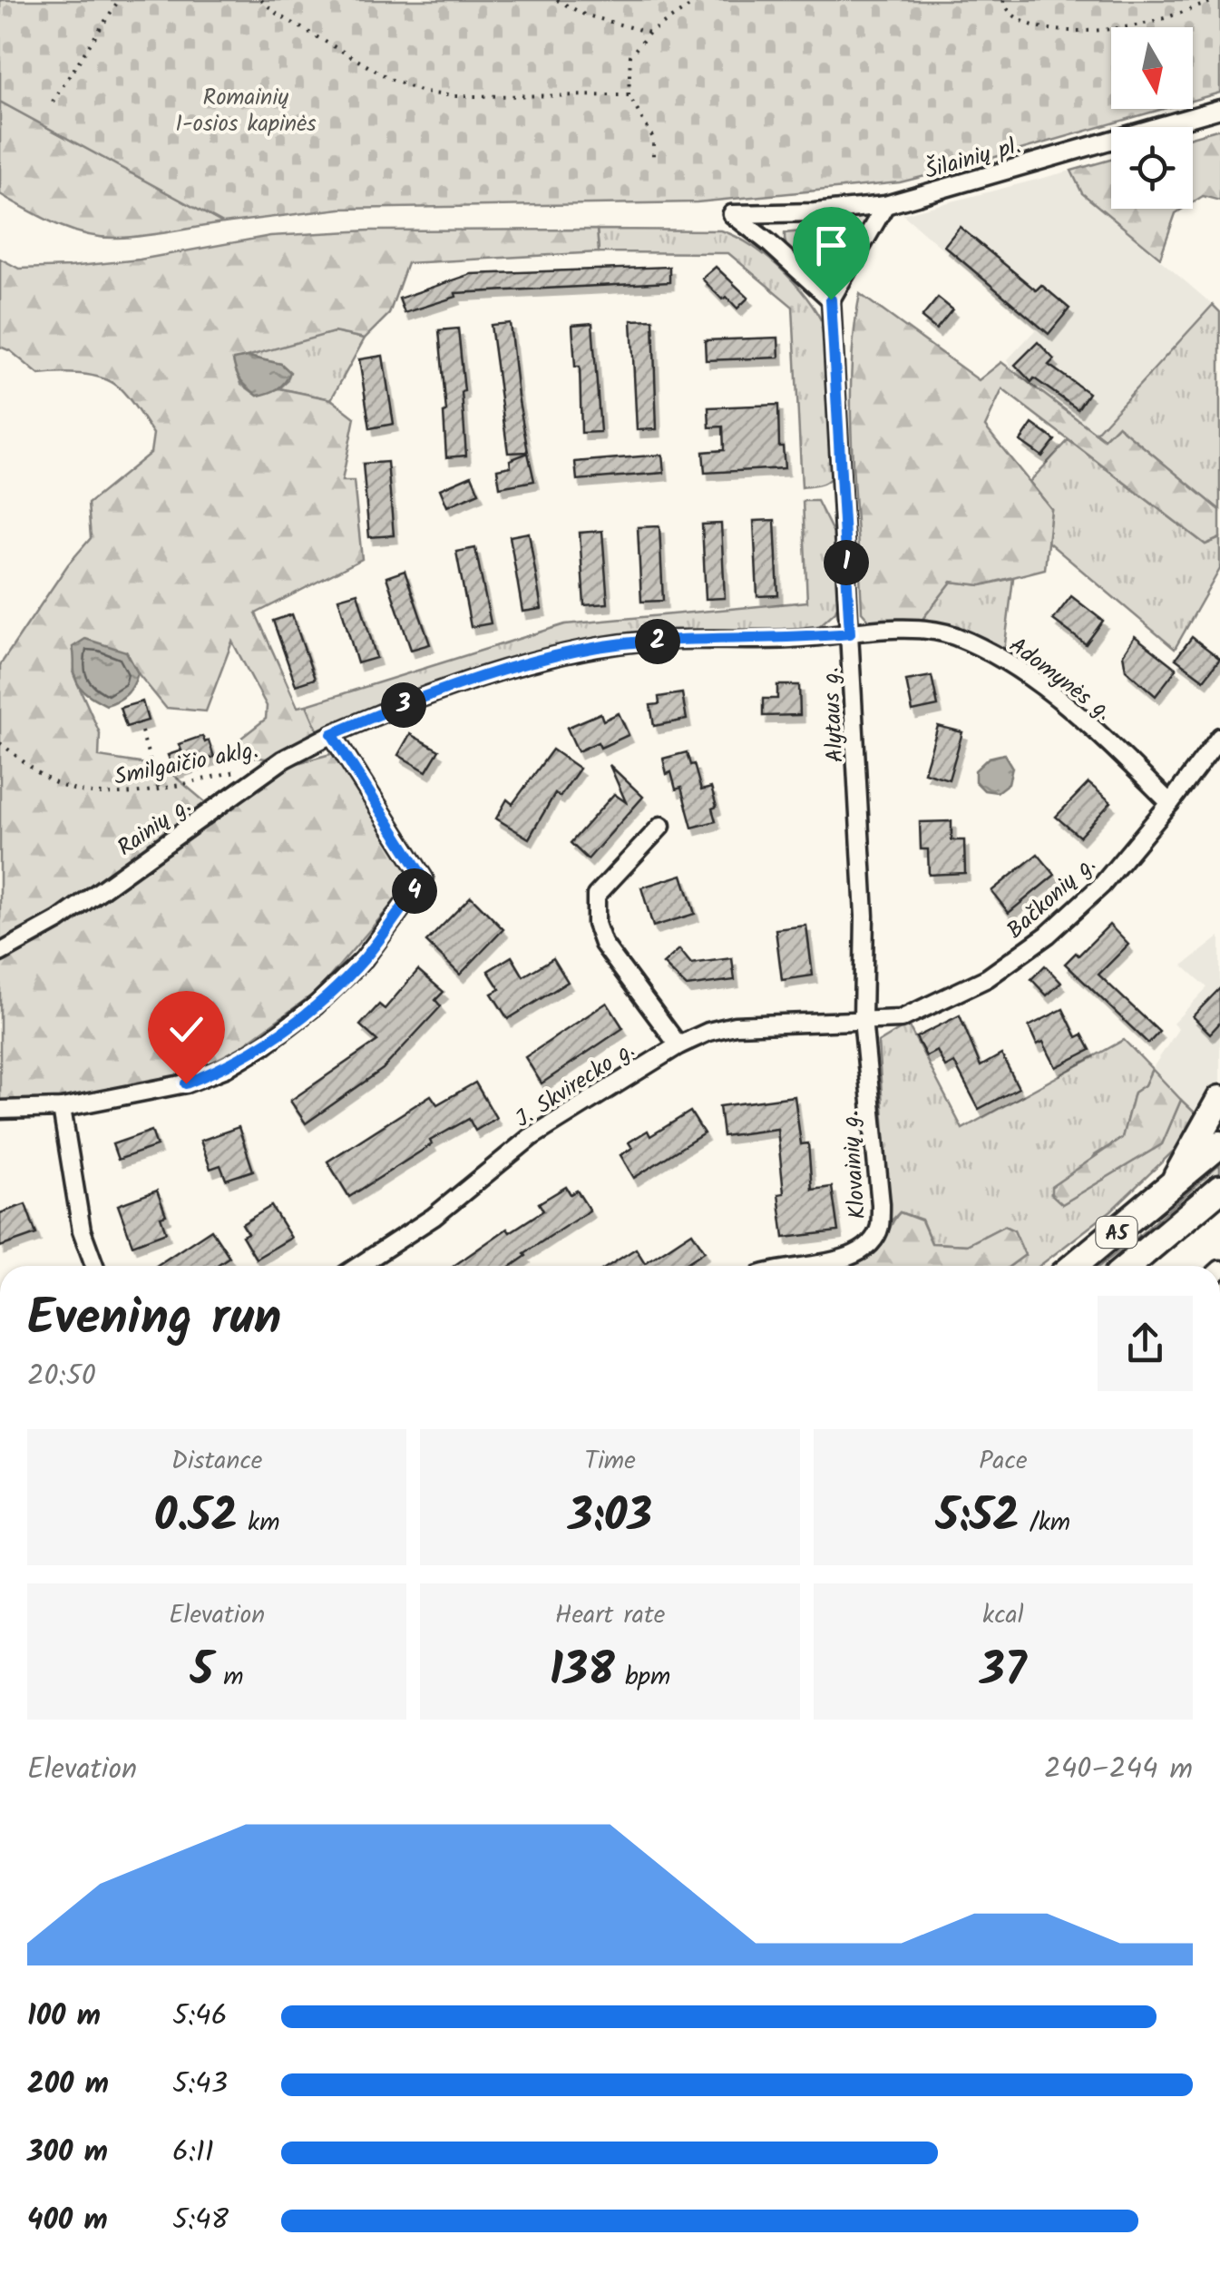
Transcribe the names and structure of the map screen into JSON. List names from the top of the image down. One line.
{"streets":{"highway":["A5"],"street":["Šilainių pl.","Adomynės g.","Alytaus g.","Rainių g.","Bačkonių g.","J. Skvirecko g.","Klovainių g."],"path":["Smilgaičio aklg."]},"crossings":[["Šilainių pl.","Alytaus g."],["Adomynės g.","Alytaus g."],["Adomynės g.","Rainių g."],["Adomynės g.","Bačkonių g."],["Alytaus g.","Bačkonių g."],["Alytaus g.","J. Skvirecko g."],["Alytaus g.","Klovainių g."],["Smilgaičio aklg.","Rainių g."],["Bačkonių g.","J. Skvirecko g."],["Bačkonių g.","Klovainių g."],["J. Skvirecko g.","Klovainių g."]],"parks":["Romainių 1-osios kapinės"],"north":"bottom","page":{"pins":["1","2","3","4"],"heading":["Evening run","20:50"],"stats":[["Distance","0.52 km"],["Time","3:03"],["Pace","5:52 /km"],["Elevation","5 m"],["Heart rate","138 bpm"],["kcal","37"]],"chart":["Elevation","240–244 m"],"list":[{"name":"100 m","note":"5:46"},{"name":"200 m","note":"5:43"},{"name":"300 m","note":"6:11"},{"name":"400 m","note":"5:48"}]}}
